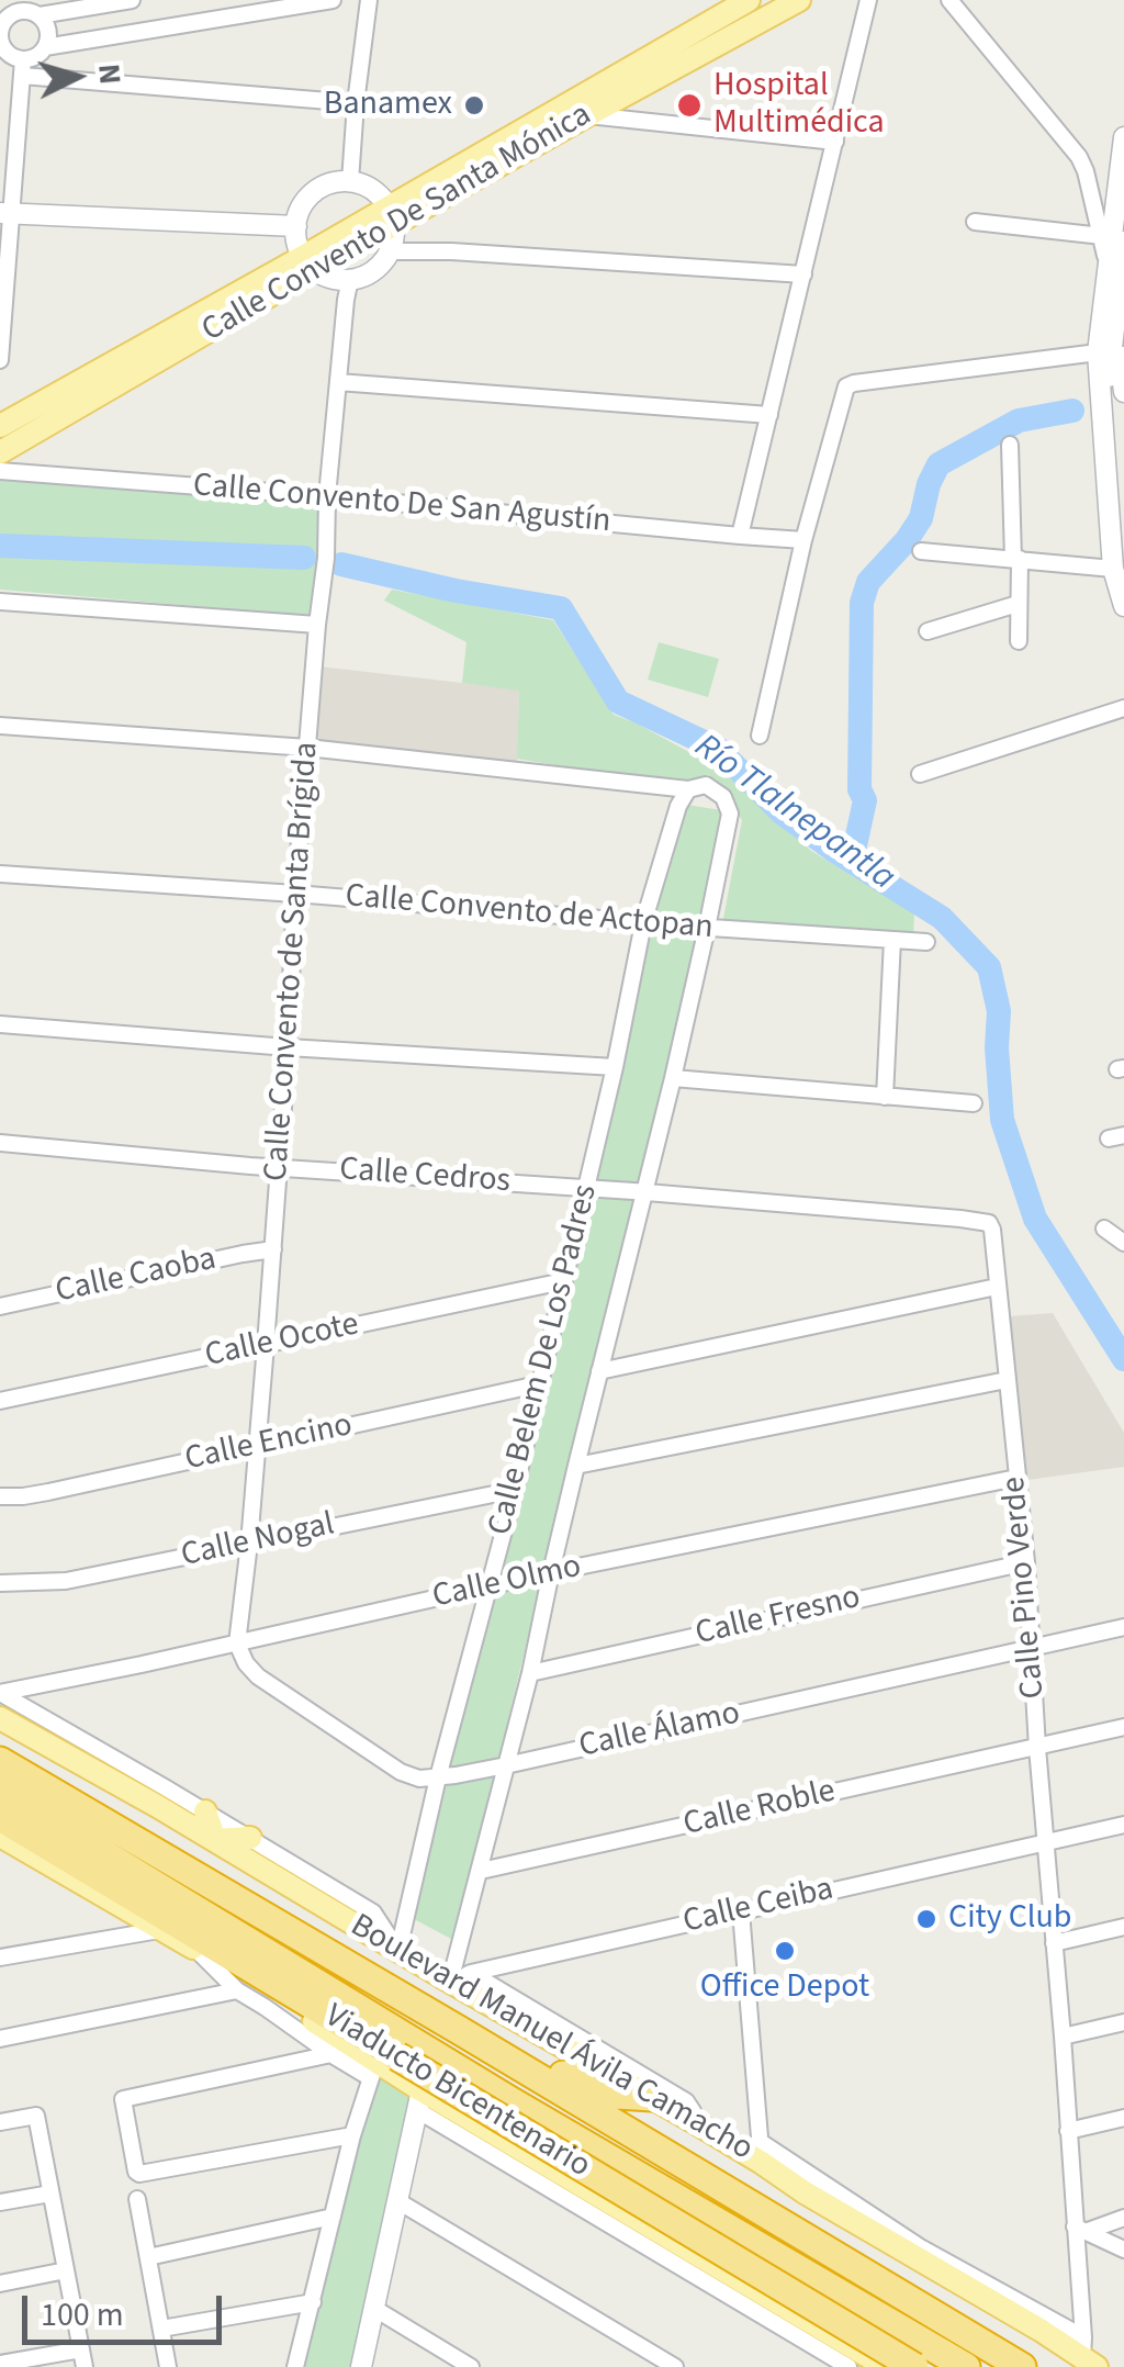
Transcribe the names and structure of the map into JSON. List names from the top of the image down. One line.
{"streets":{"highway":["Boulevard Manuel Ávila Camacho","Viaducto Bicentenario"],"main road":["Calle Convento De Santa Mónica"],"street":["Calle Convento De San Agustín","Calle Convento de Actopan","Calle Convento de Santa Brígida","Calle Cedros","Calle Caoba","Calle Ocote","Calle Belem De Los Padres","Calle Encino","Calle Nogal","Calle Olmo","Calle Pino Verde","Calle Fresno","Calle Álamo","Calle Roble","Calle Ceiba"]},"crossings":[["Calle Convento De San Agustín","Calle Convento de Santa Brígida"],["Calle Convento de Actopan","Calle Convento de Santa Brígida"],["Calle Convento de Actopan","Calle Belem De Los Padres"],["Calle Convento de Santa Brígida","Calle Cedros"],["Calle Convento de Santa Brígida","Calle Caoba"],["Calle Convento de Santa Brígida","Calle Ocote"],["Calle Convento de Santa Brígida","Calle Encino"],["Calle Convento de Santa Brígida","Calle Nogal"],["Calle Convento de Santa Brígida","Calle Olmo"],["Calle Convento de Santa Brígida","Calle Álamo"],["Calle Cedros","Calle Belem De Los Padres"],["Calle Cedros","Calle Pino Verde"],["Calle Ocote","Calle Belem De Los Padres"],["Calle Belem De Los Padres","Calle Encino"],["Calle Belem De Los Padres","Calle Nogal"],["Calle Belem De Los Padres","Calle Olmo"],["Calle Belem De Los Padres","Calle Pino Verde"],["Calle Belem De Los Padres","Calle Fresno"],["Calle Belem De Los Padres","Calle Álamo"],["Calle Belem De Los Padres","Calle Roble"],["Calle Belem De Los Padres","Calle Ceiba"],["Calle Belem De Los Padres","Boulevard Manuel Ávila Camacho"],["Calle Olmo","Calle Pino Verde"],["Calle Olmo","Calle Álamo"],["Calle Pino Verde","Calle Fresno"],["Calle Pino Verde","Calle Álamo"],["Calle Pino Verde","Calle Roble"],["Calle Pino Verde","Calle Ceiba"],["Calle Pino Verde","Boulevard Manuel Ávila Camacho"],["Calle Ceiba","Boulevard Manuel Ávila Camacho"]],"water":["Río Tlalnepantla"],"places":["Banamex","Hospital Multimédica","City Club","Office Depot"],"scale_bar":"100 m","north":"right"}
